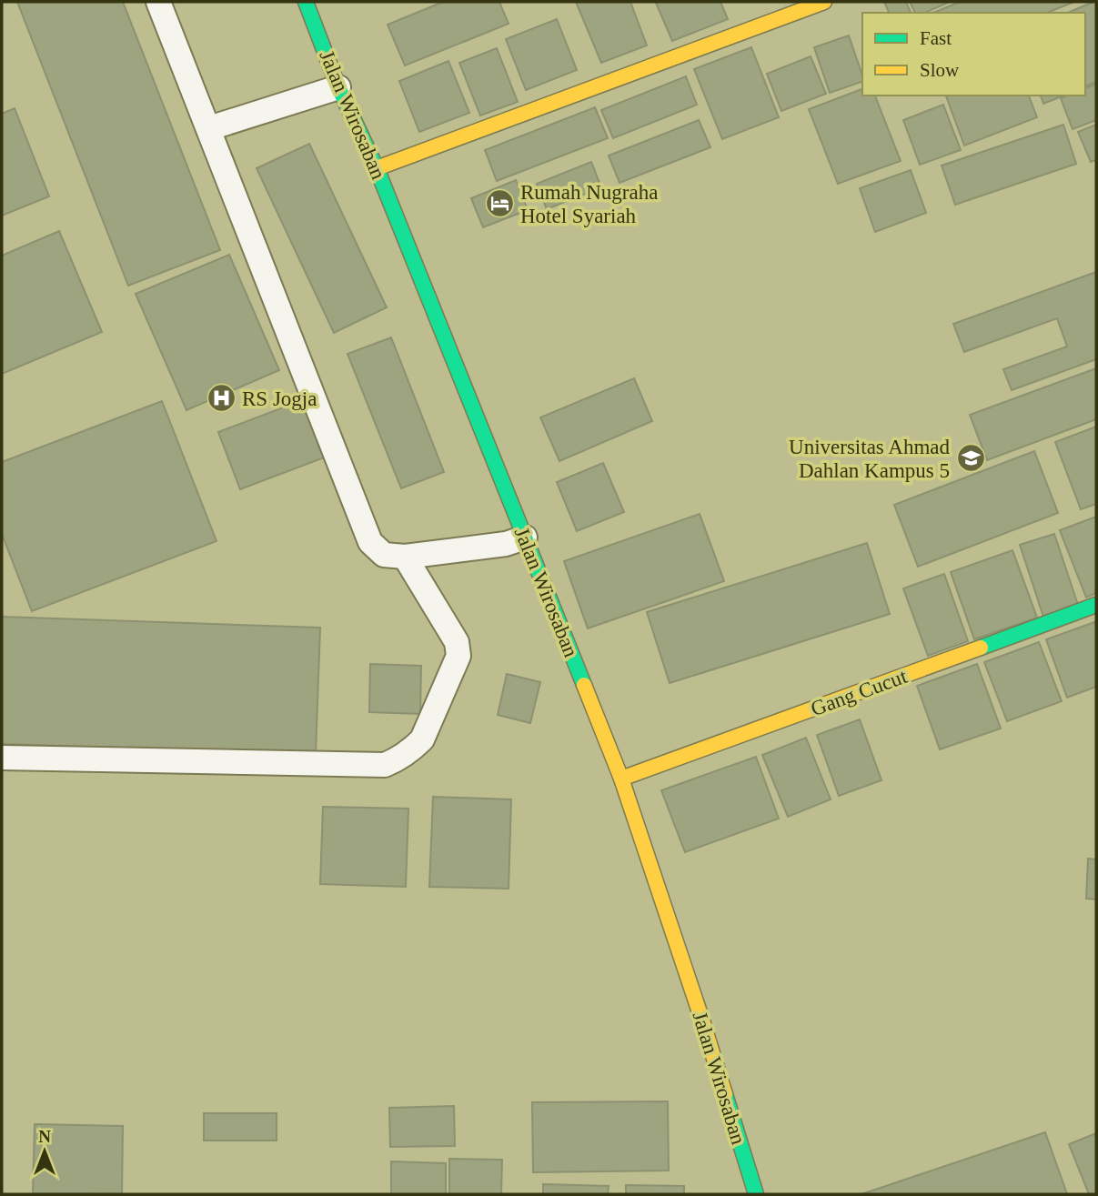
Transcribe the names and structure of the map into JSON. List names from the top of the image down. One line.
{"streets":{"main road":["Jalan Wirosaban","Gang Cucut"]},"crossings":[["Jalan Wirosaban","Gang Cucut"]],"places":{"hotel":["Rumah Nugraha Hotel Syariah"],"hospital":["RS Jogja"],"school or university":["Universitas Ahmad Dahlan Kampus 5"]},"legend":["Fast","Slow"],"north":"top"}
